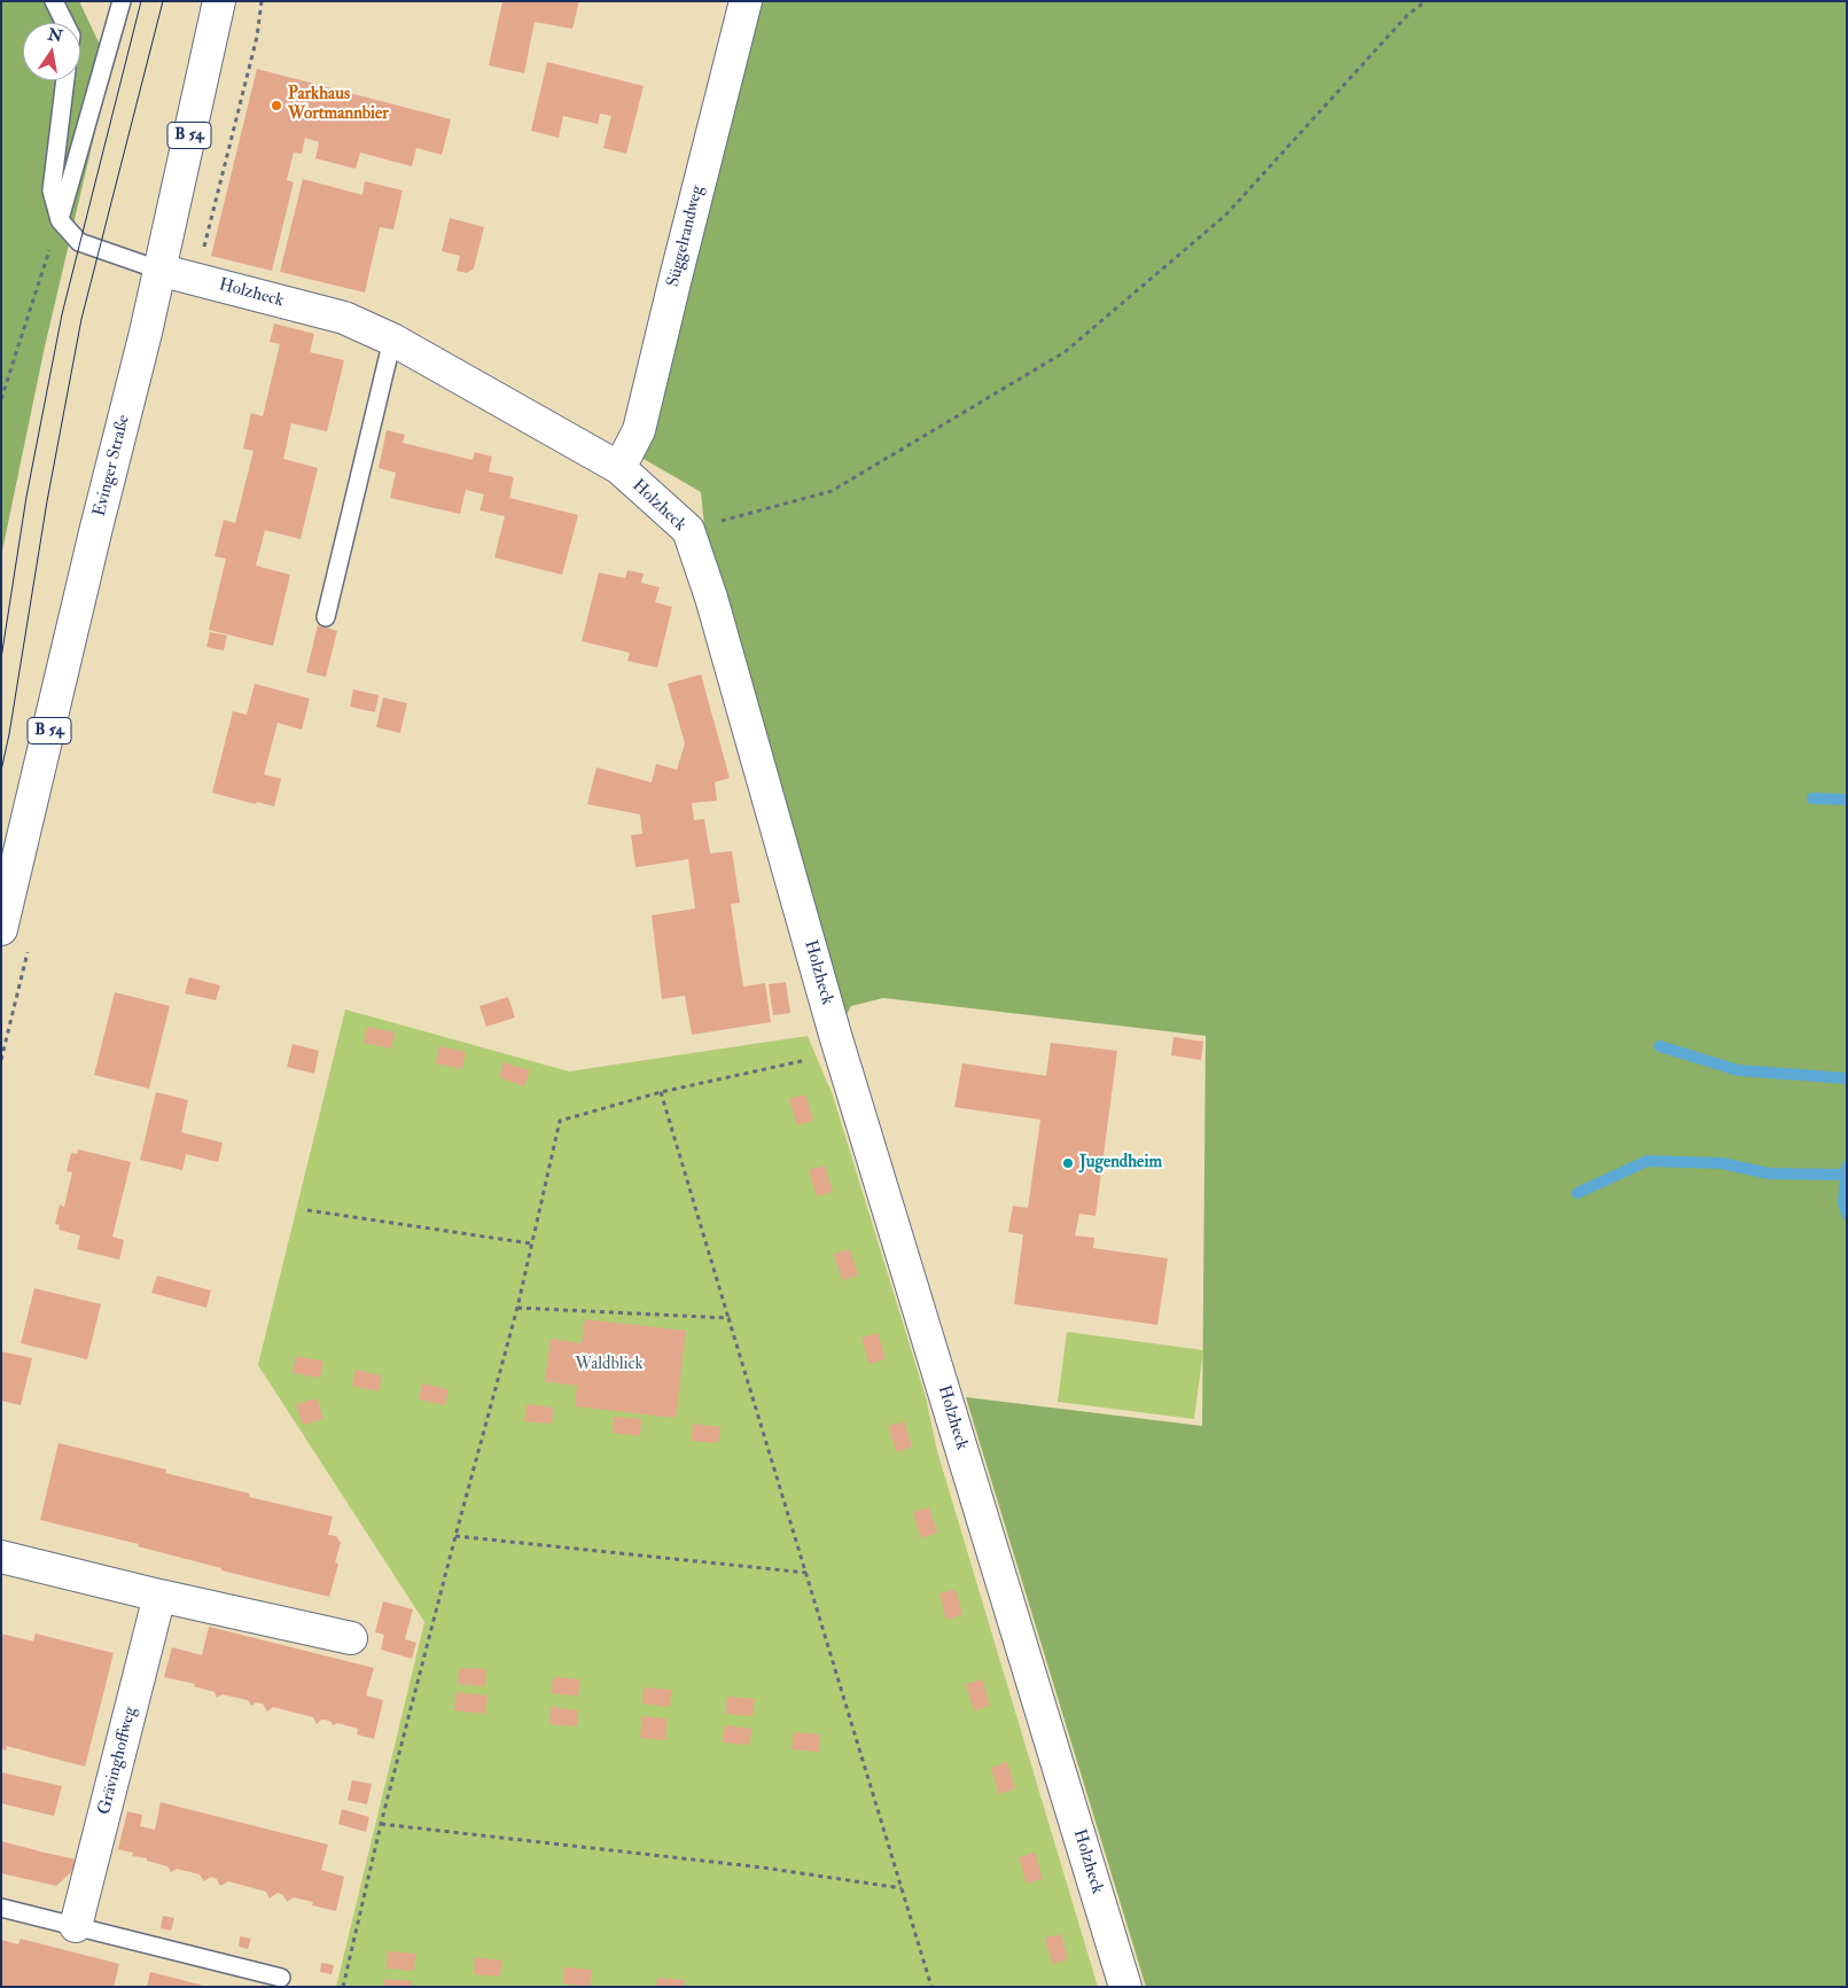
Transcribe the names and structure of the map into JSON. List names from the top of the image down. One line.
{"streets":{"street":["B 54","Süggelrandweg","Holzheck","Evinger Straße","Grävinghoffweg"]},"crossings":[["Süggelrandweg","Holzheck"],["Holzheck","Evinger Straße"]],"parks":["Waldblick"],"places":["Parkhaus Wortmannbier","Jugendheim"],"north":"top"}
